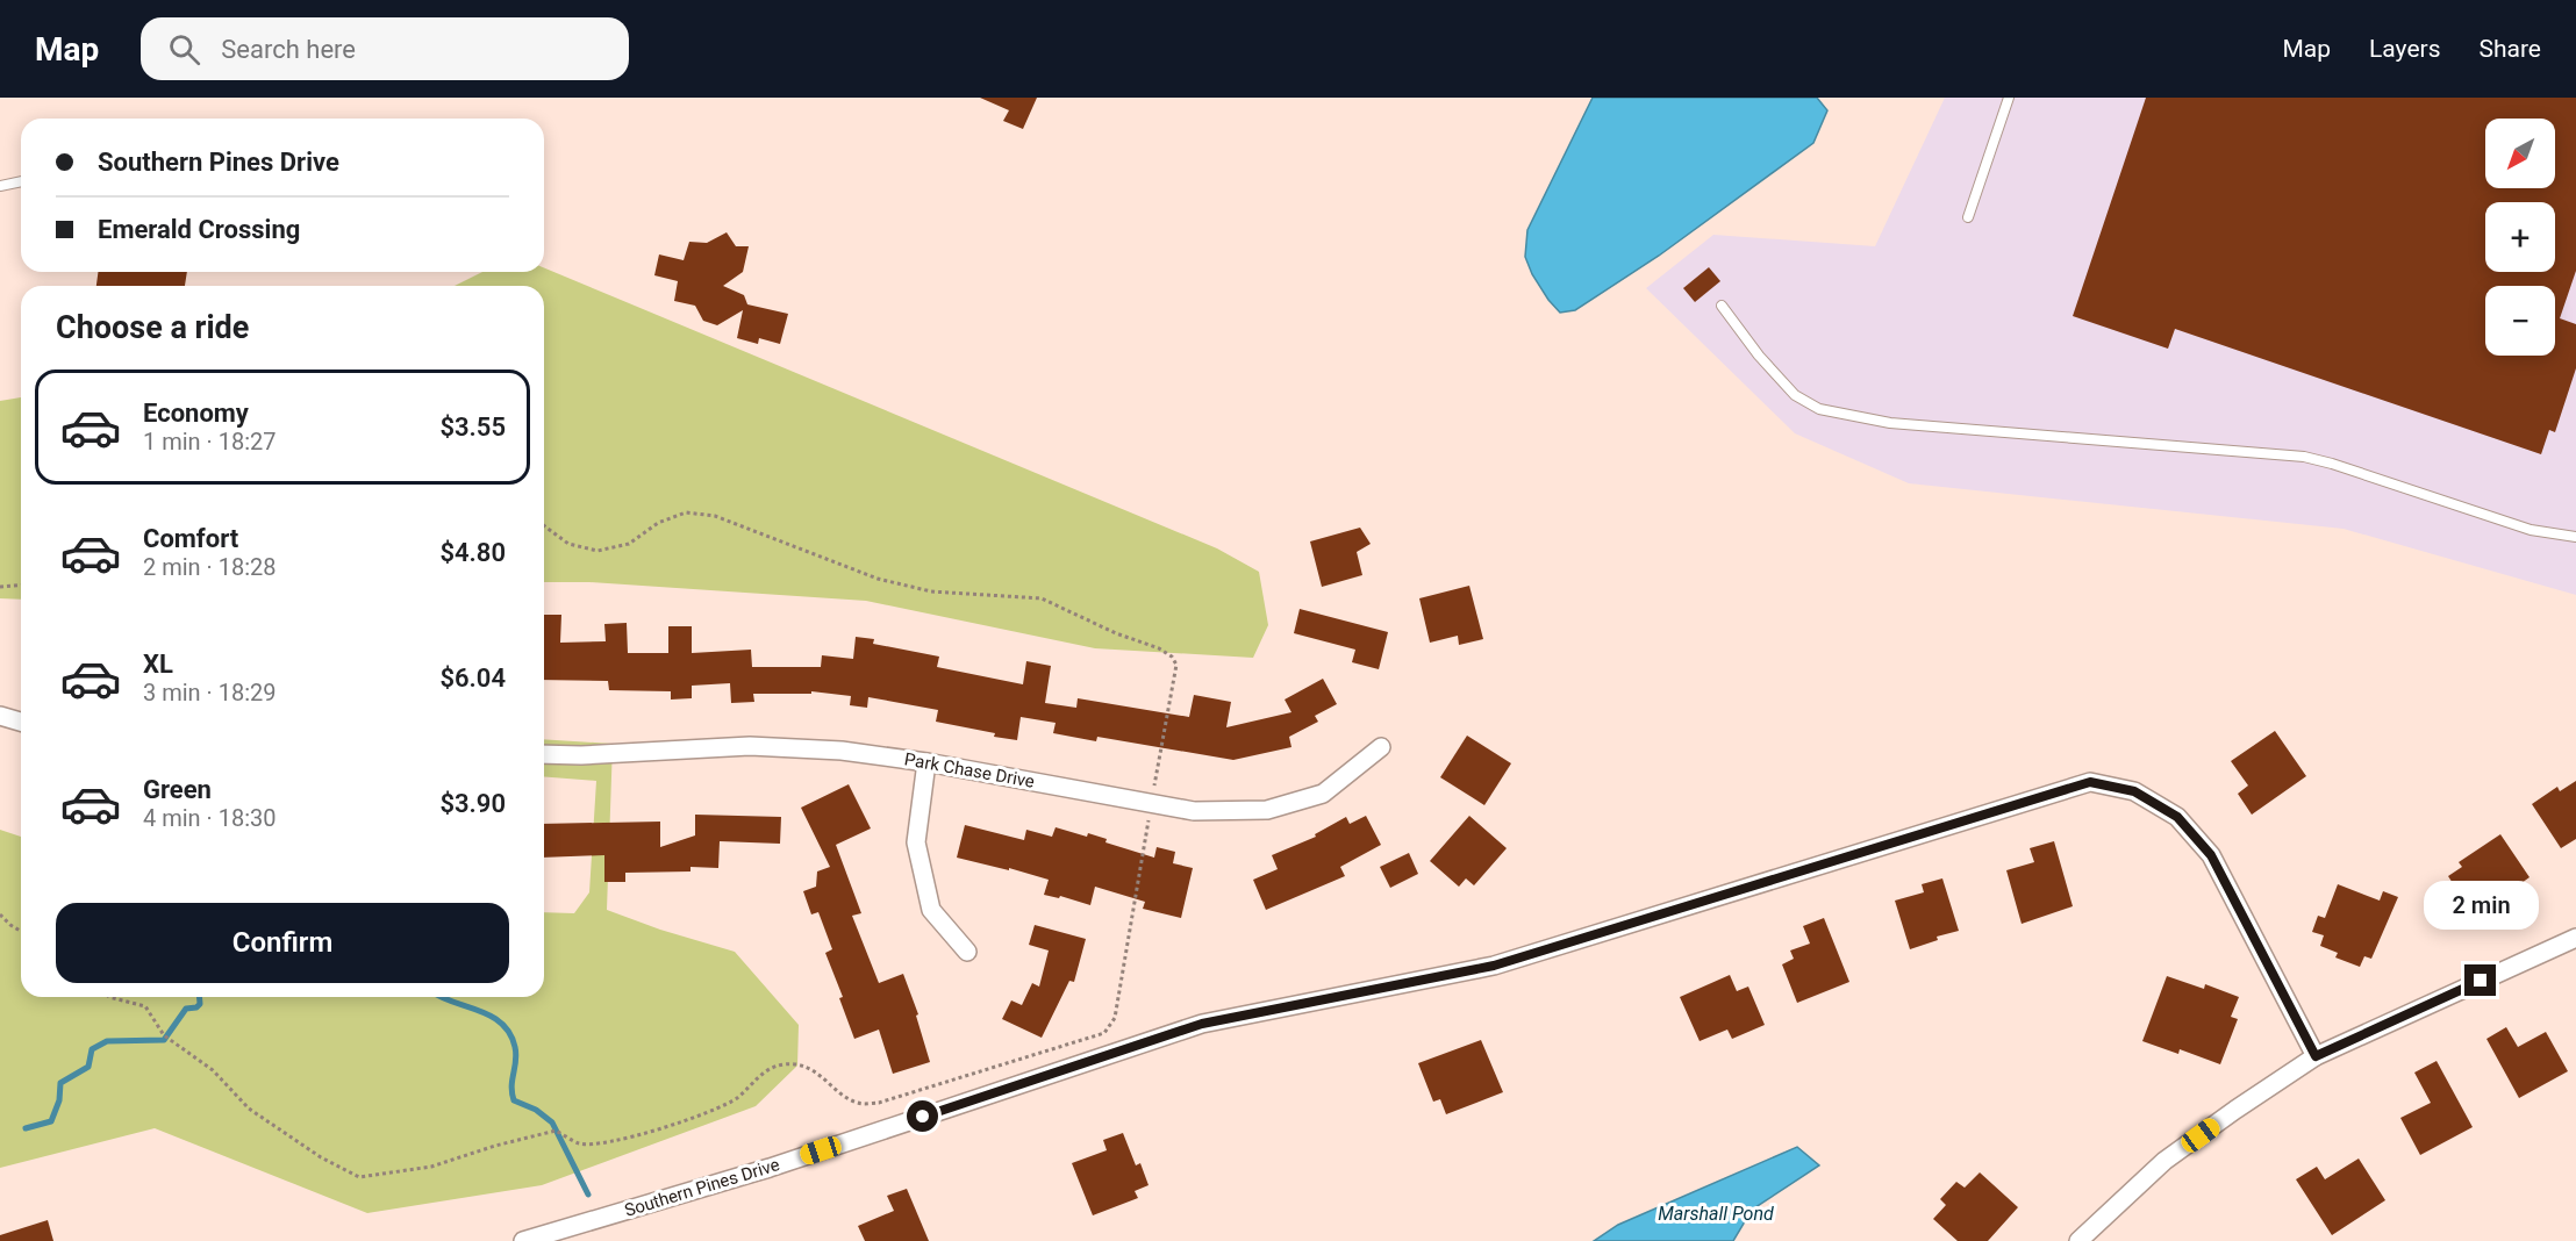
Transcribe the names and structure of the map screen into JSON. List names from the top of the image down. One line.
{"streets":{"street":["Park Chase Drive","Southern Pines Drive"]},"water":["Marshall Pond"],"north":"bottom left","page":{"header":"Map","search":"Search here","nav":["Map","Layers","Share"],"map_buttons":["+","−"],"banner":["Southern Pines Drive","Emerald Crossing"],"heading":"Choose a ride","list":[{"name":"Economy","note":"1 min · 18:27","value":"$3.55"},{"name":"Comfort","note":"2 min · 18:28","value":"$4.80"},{"name":"XL","note":"3 min · 18:29","value":"$6.04"},{"name":"Green","note":"4 min · 18:30","value":"$3.90"}],"bubble":"2 min","buttons":"Confirm"}}
